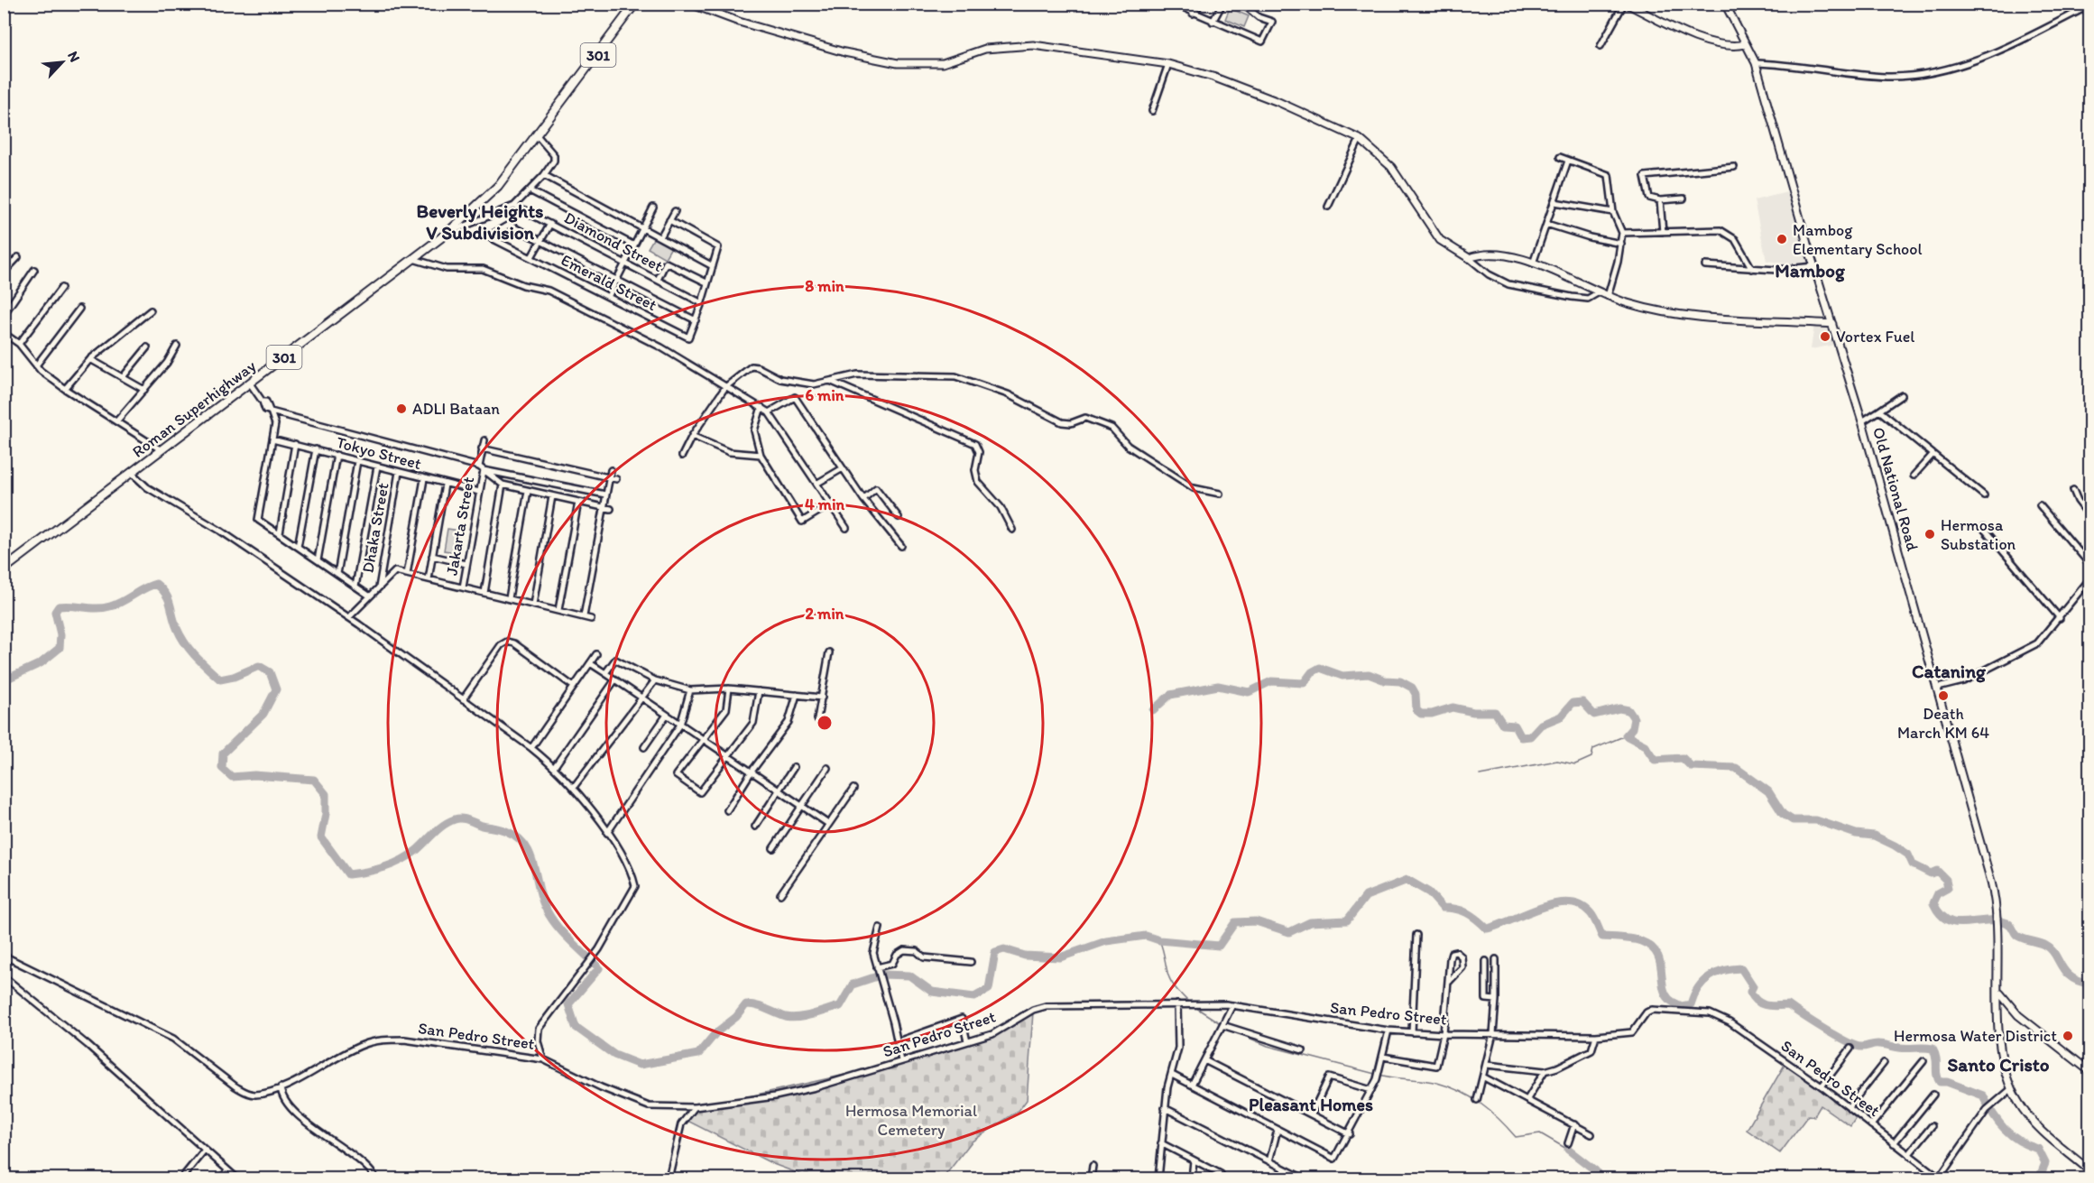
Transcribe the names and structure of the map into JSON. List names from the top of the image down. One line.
{"streets":{"main road":["301","Roman Superhighway"],"street":["Diamond Street","Emerald Street","Tokyo Street","Old National Road","Jakarta Street","Dhaka Street","San Pedro Street"]},"crossings":[["Tokyo Street","Jakarta Street"],["Tokyo Street","Dhaka Street"]],"districts":["Beverly Heights V Subdivision","Mambog","Cataning","Santo Cristo","Pleasant Homes"],"parks":["Hermosa Memorial Cemetery"],"places":["Mambog Elementary School","Vortex Fuel","ADLI Bataan","Hermosa Substation","Death March KM 64","Hermosa Water District"],"north":"top right","rings":["8 min","6 min","4 min","2 min"]}
